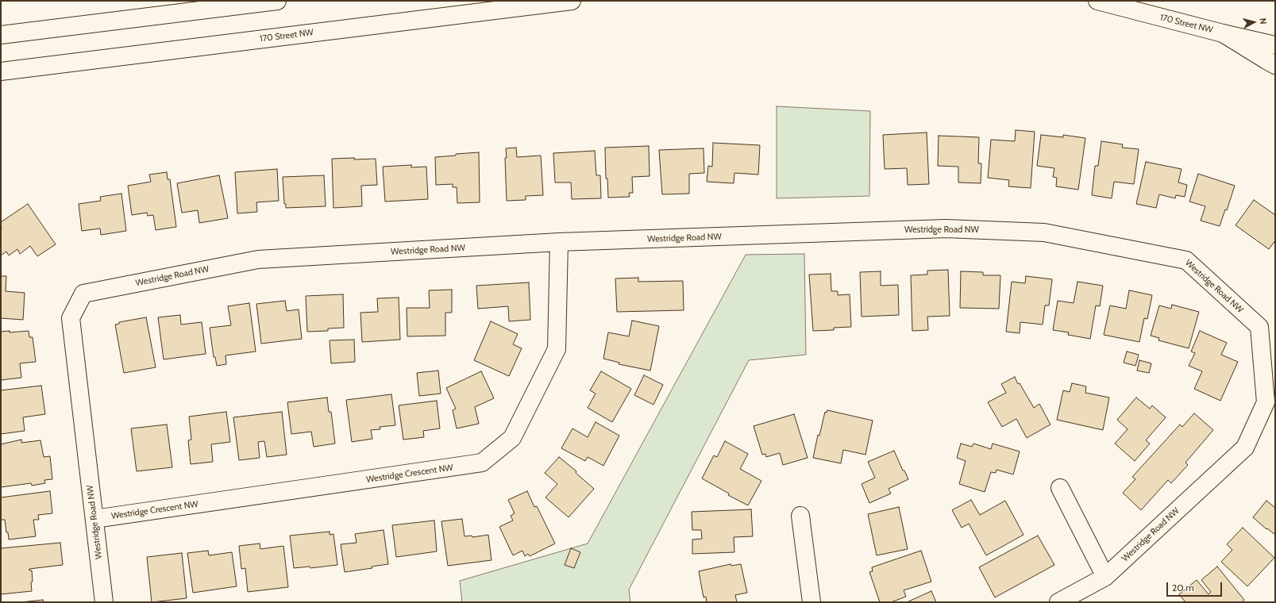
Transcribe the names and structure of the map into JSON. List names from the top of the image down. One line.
{"streets":{"main road":["170 Street NW","Westridge Road NW","Westridge Crescent NW"]},"crossings":[["Westridge Road NW","Westridge Crescent NW"]],"scale_bar":"20 m","north":"right"}
